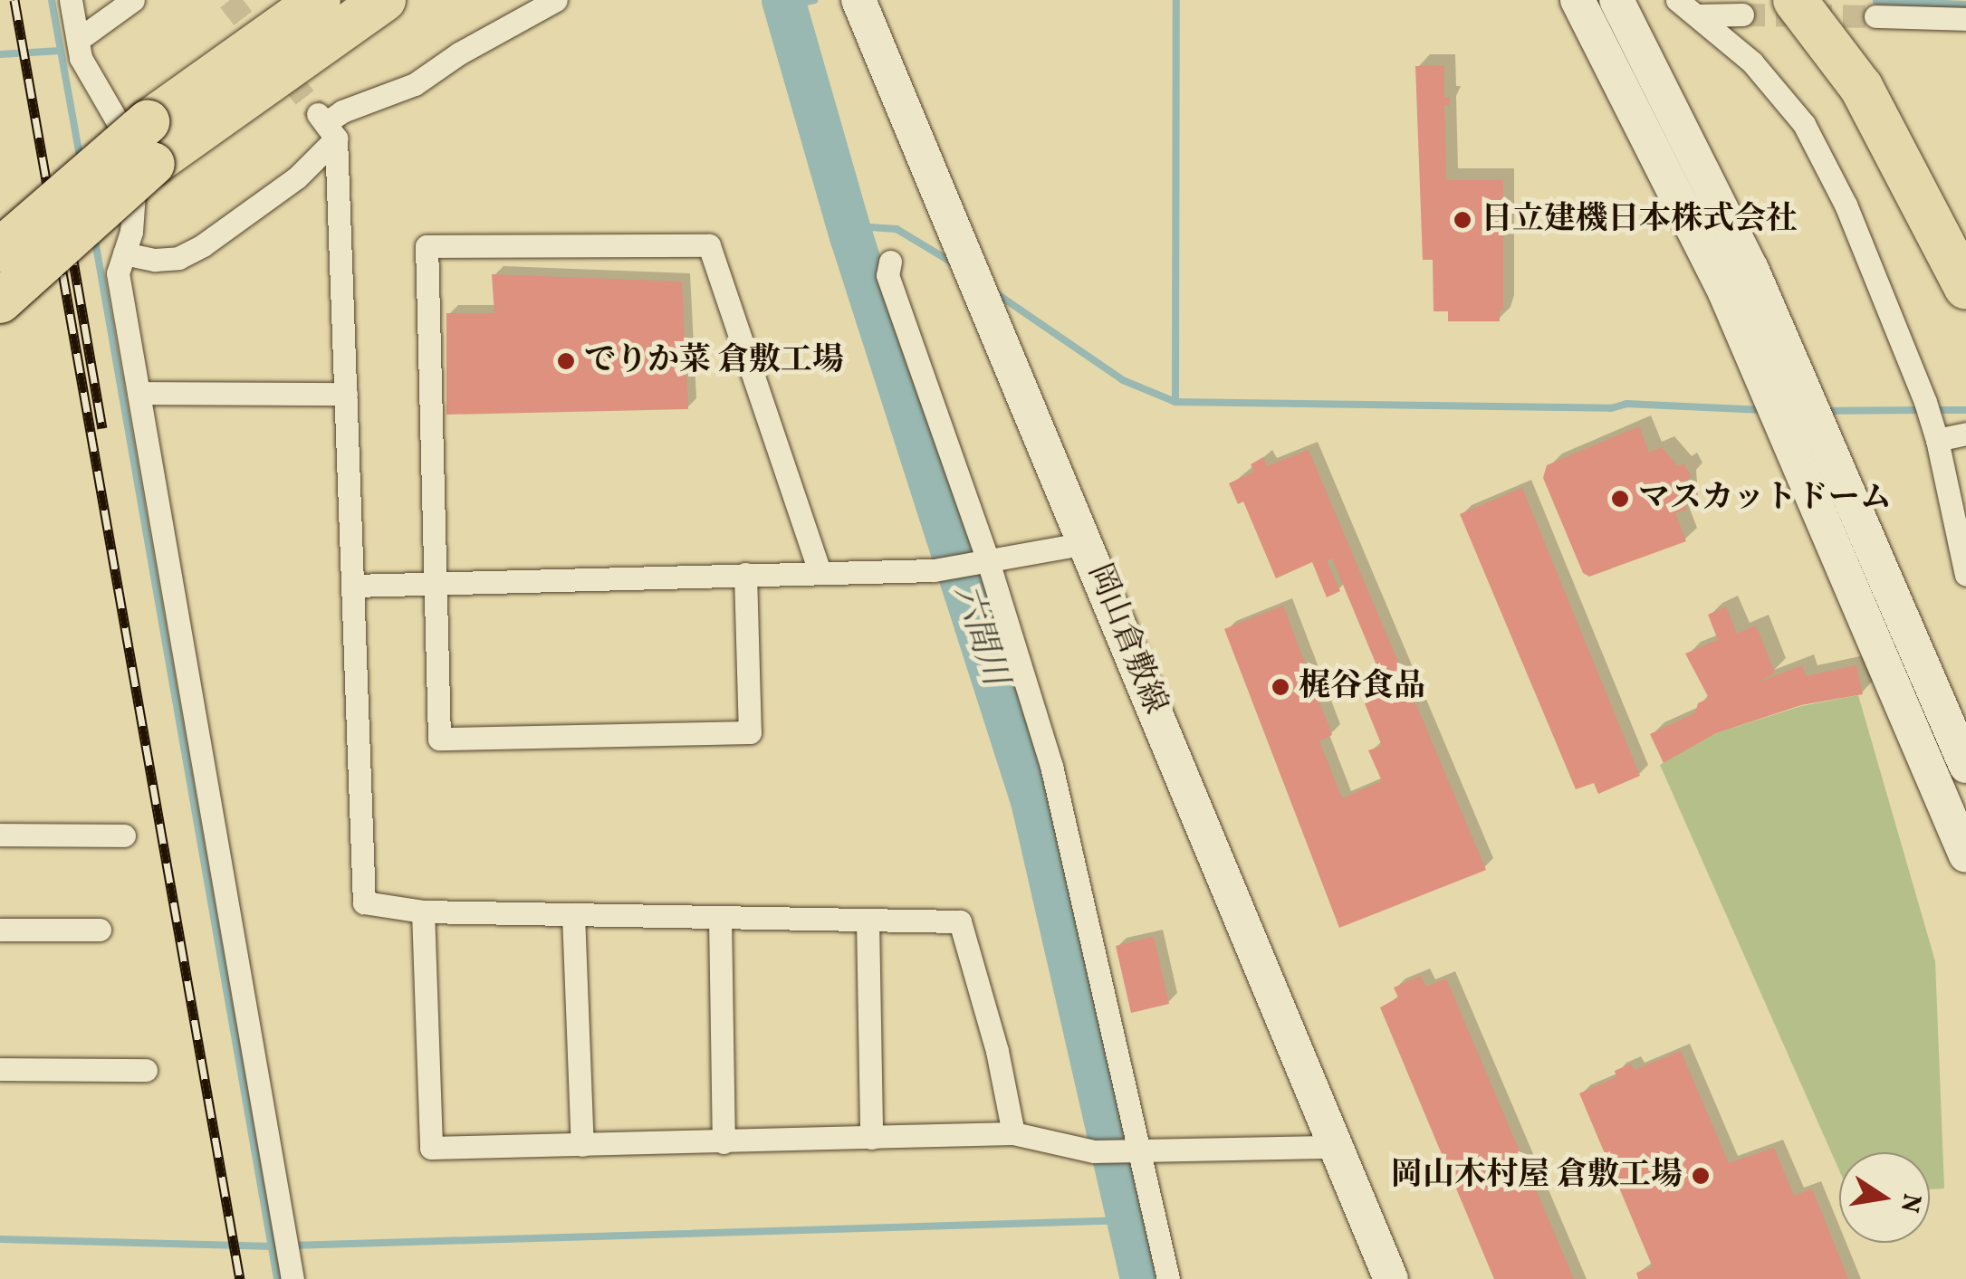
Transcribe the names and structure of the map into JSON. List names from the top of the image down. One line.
{"streets":{"street":["岡山倉敷線"]},"water":["六間川"],"places":["日立建機日本株式会社","でりか菜 倉敷工場","マスカットドーム","梶谷食品","岡山木村屋 倉敷工場"],"north":"right"}
